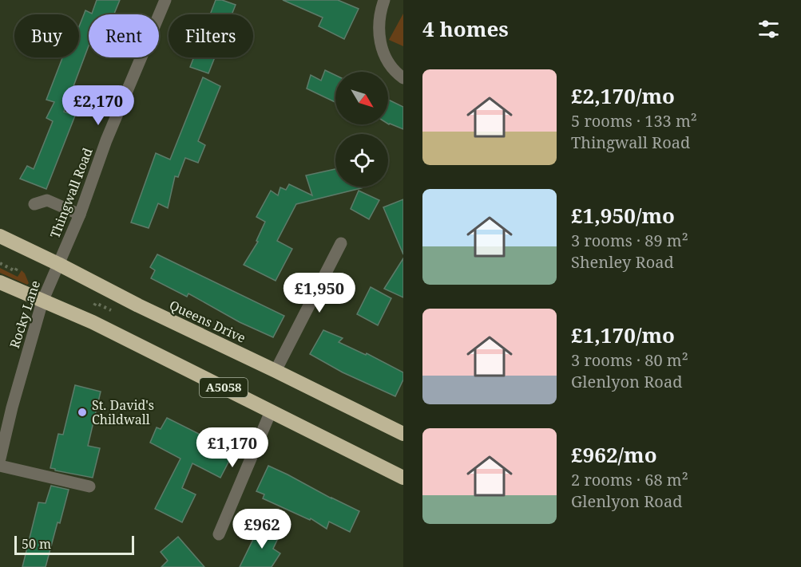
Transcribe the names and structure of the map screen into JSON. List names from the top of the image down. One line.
{"streets":{"highway":["Queens Drive","A5058"],"street":["Thingwall Road","Rocky Lane"]},"crossings":[["Thingwall Road","Rocky Lane"],["Thingwall Road","Queens Drive"],["Rocky Lane","Queens Drive"],["Rocky Lane","A5058"]],"places":["St. David's Childwall"],"scale_bar":"50 m","north":"bottom right","page":{"heading":"4 homes","chip":["Buy","Rent","Filters"],"list":[{"name":"£2,170/mo","note":"5 rooms · 133 m² · Thingwall Road"},{"name":"£1,950/mo","note":"3 rooms · 89 m² · Shenley Road"},{"name":"£1,170/mo","note":"3 rooms · 80 m² · Glenlyon Road"},{"name":"£962/mo","note":"2 rooms · 68 m² · Glenlyon Road"}],"price":["£2,170","£1,950","£1,170","£962"],"scale":"50 m"}}
